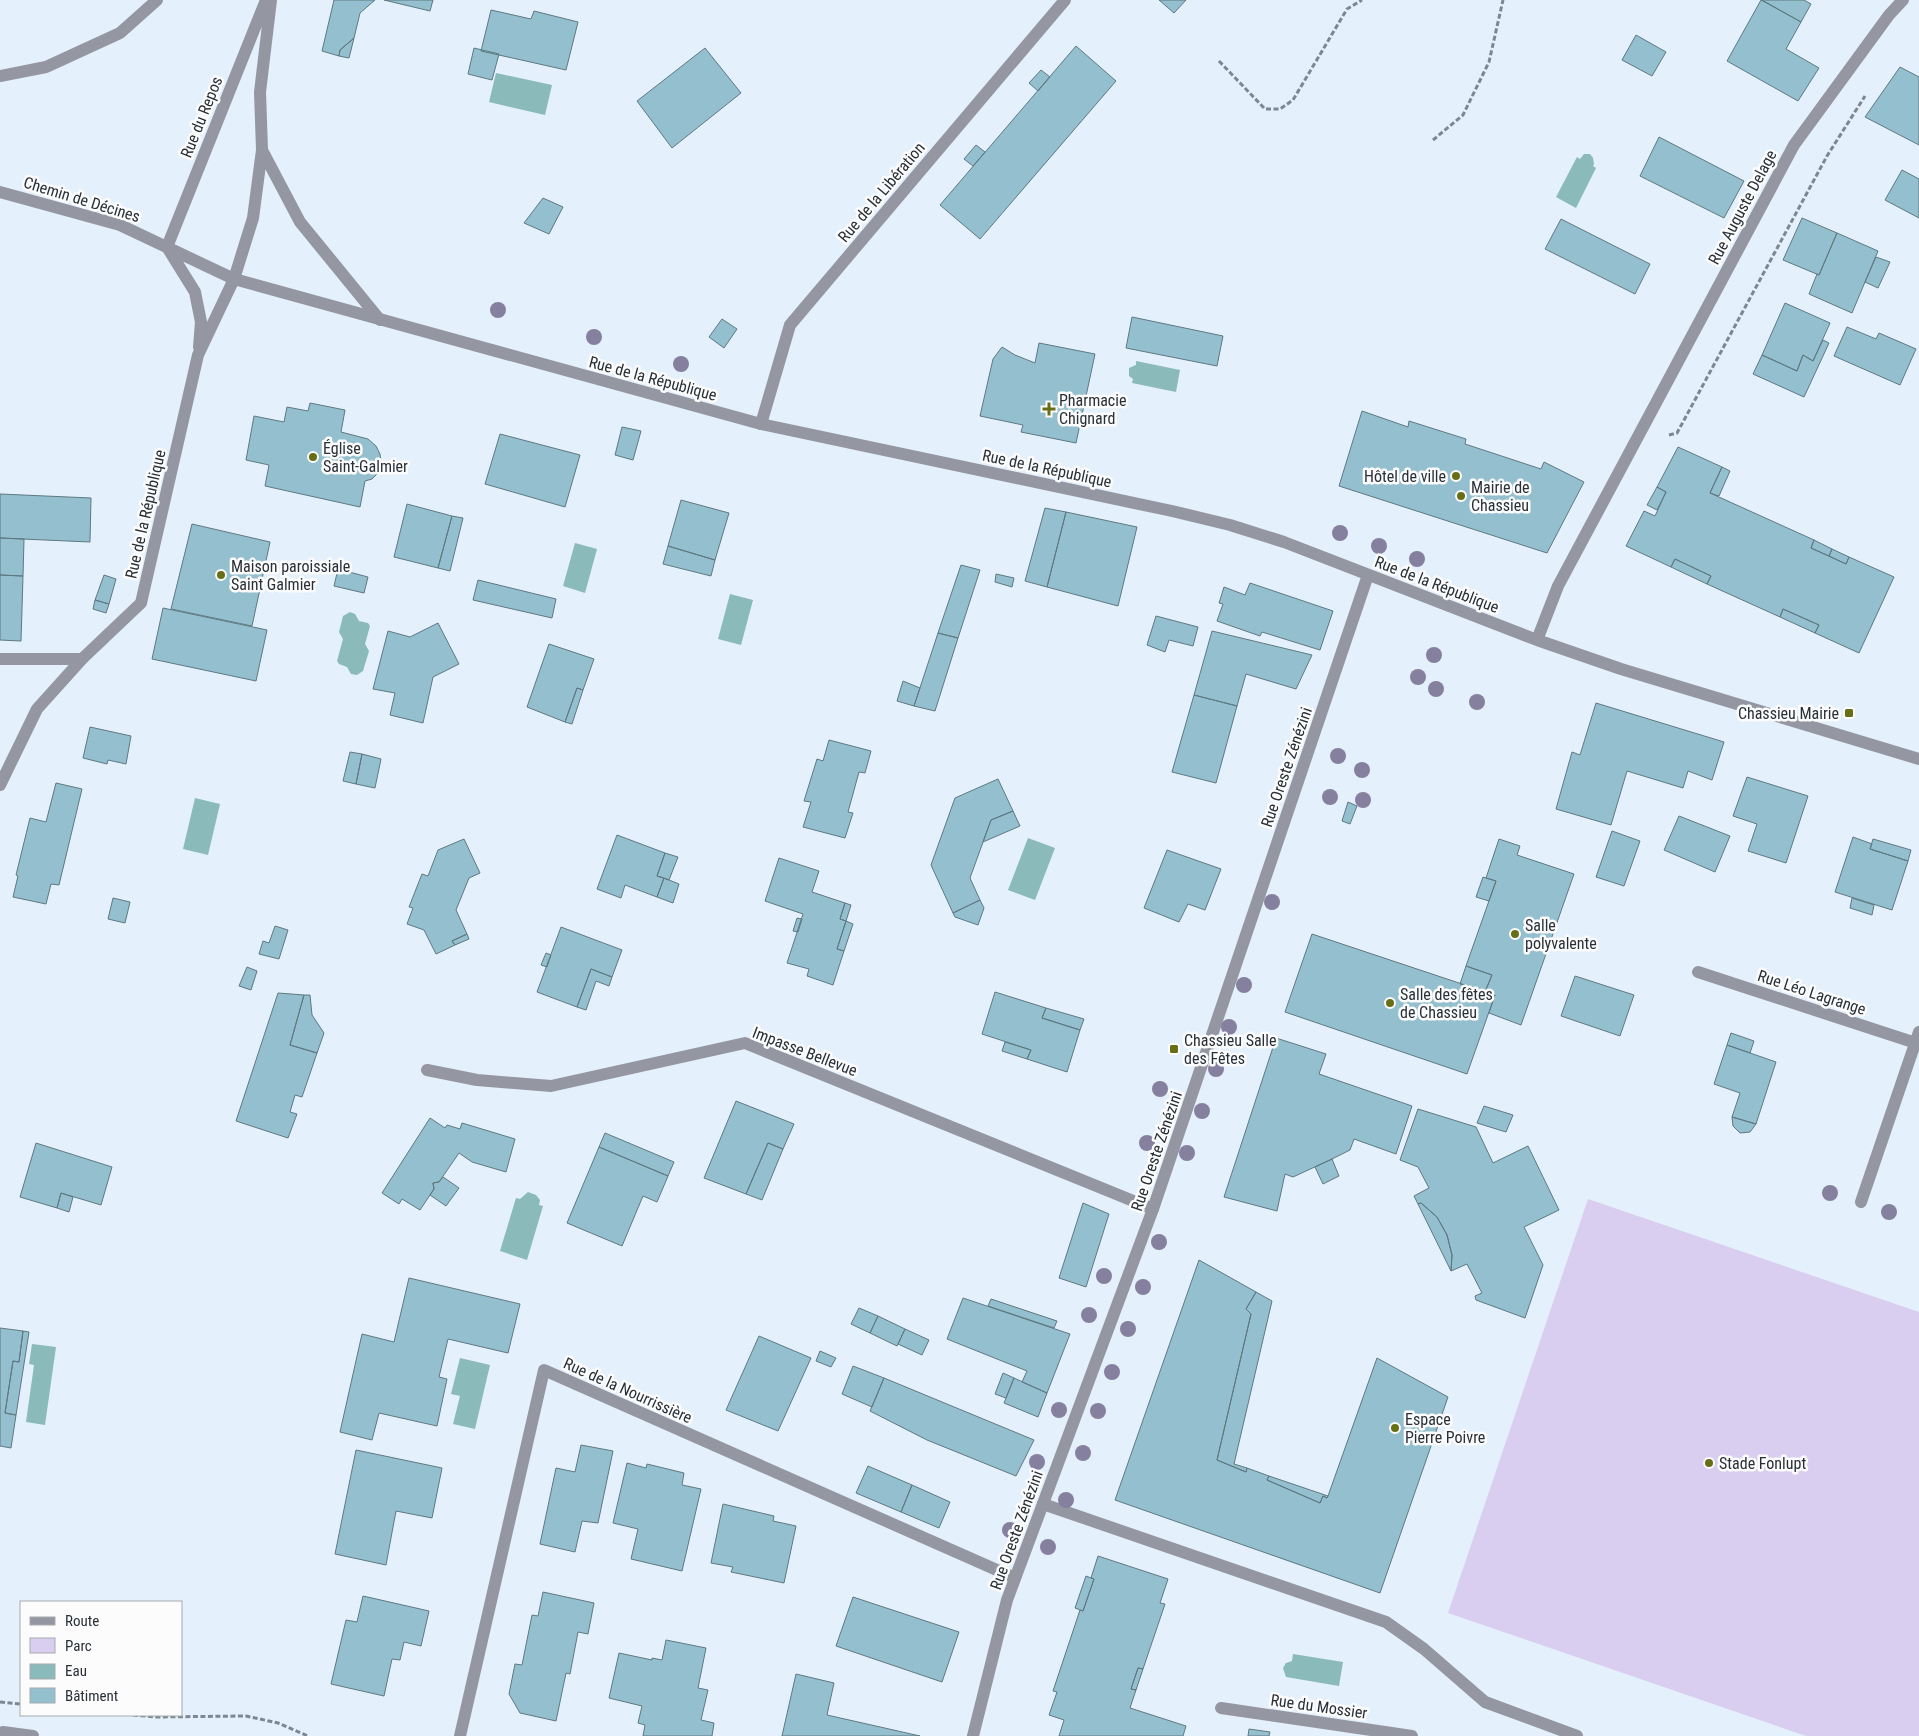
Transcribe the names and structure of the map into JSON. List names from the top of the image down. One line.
{"streets":{"street":["Rue du Repos","Rue de la Libération","Chemin de Décines","Rue Auguste Delage","Rue de la République","Rue Oreste Zénézini","Rue Léo Lagrange","Impasse Bellevue","Rue de la Nourrissière","Rue du Mossier"]},"crossings":[["Rue du Repos","Chemin de Décines"],["Rue du Repos","Rue de la République"],["Rue de la Libération","Rue de la République"],["Chemin de Décines","Rue de la République"],["Rue Auguste Delage","Rue de la République"],["Rue de la République","Rue Oreste Zénézini"],["Rue Oreste Zénézini","Impasse Bellevue"],["Rue Oreste Zénézini","Rue de la Nourrissière"]],"places":{"health":["Pharmacie Chignard"],"other":["Église Saint-Galmier","Hôtel de ville","Mairie de Chassieu","Maison paroissiale Saint Galmier","Salle polyvalente","Salle des fêtes de Chassieu","Espace Pierre Poivre","Stade Fonlupt"],"transit":["Chassieu Mairie","Chassieu Salle des Fêtes"]},"legend":["Route","Parc","Eau","Bâtiment"]}
